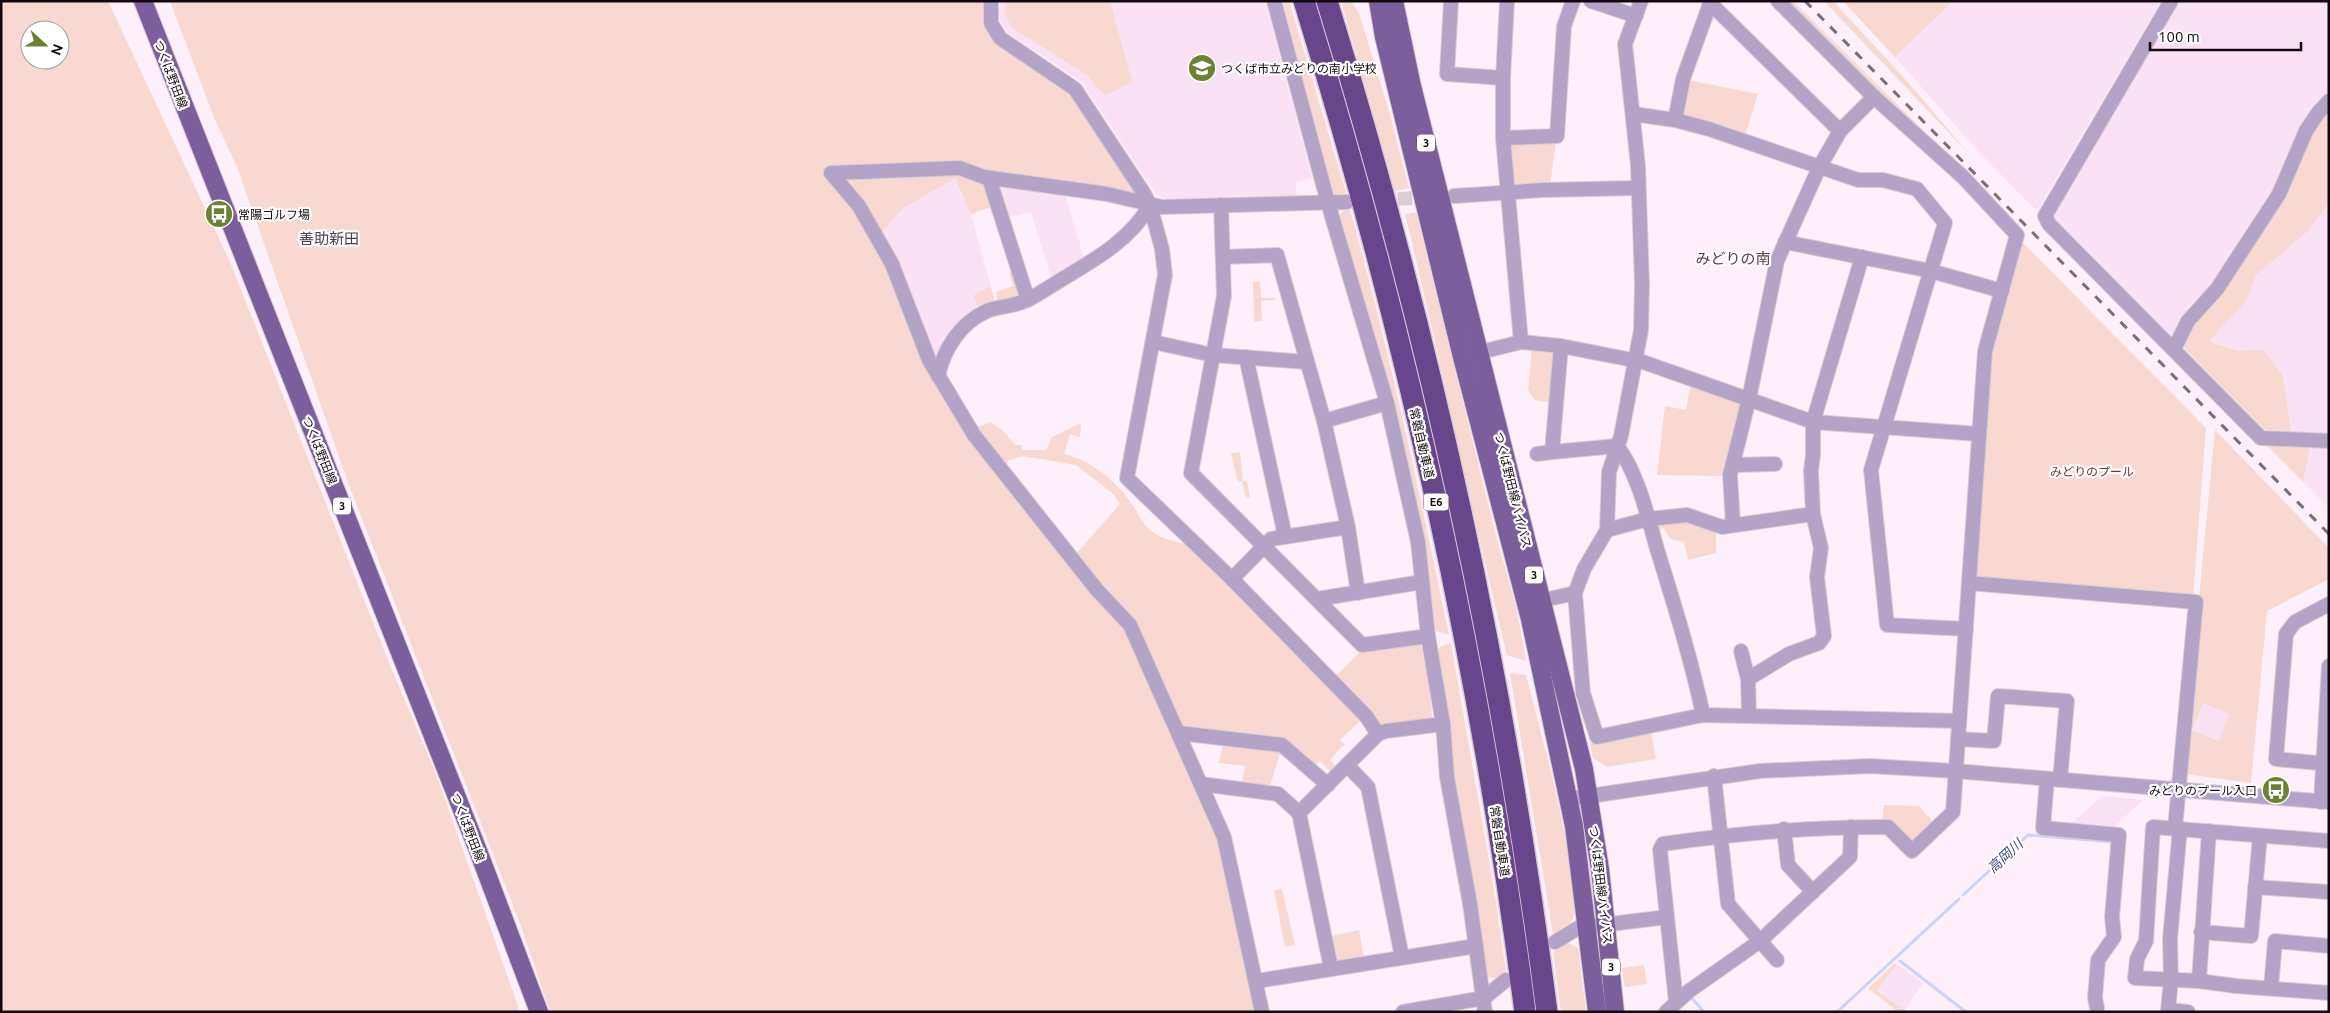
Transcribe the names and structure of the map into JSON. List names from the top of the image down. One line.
{"streets":{"highway":["常磐自動車道","E6"],"main road":["つくば野田線","3","つくば野田線バイパス"]},"districts":["善助新田","みどりの南"],"water":["高岡川"],"parks":["みどりのプール"],"places":{"school or university":["つくば市立みどりの南小学校"],"bus stop":["常陽ゴルフ場","みどりのプール入口"]},"scale_bar":"100 m","north":"right"}
